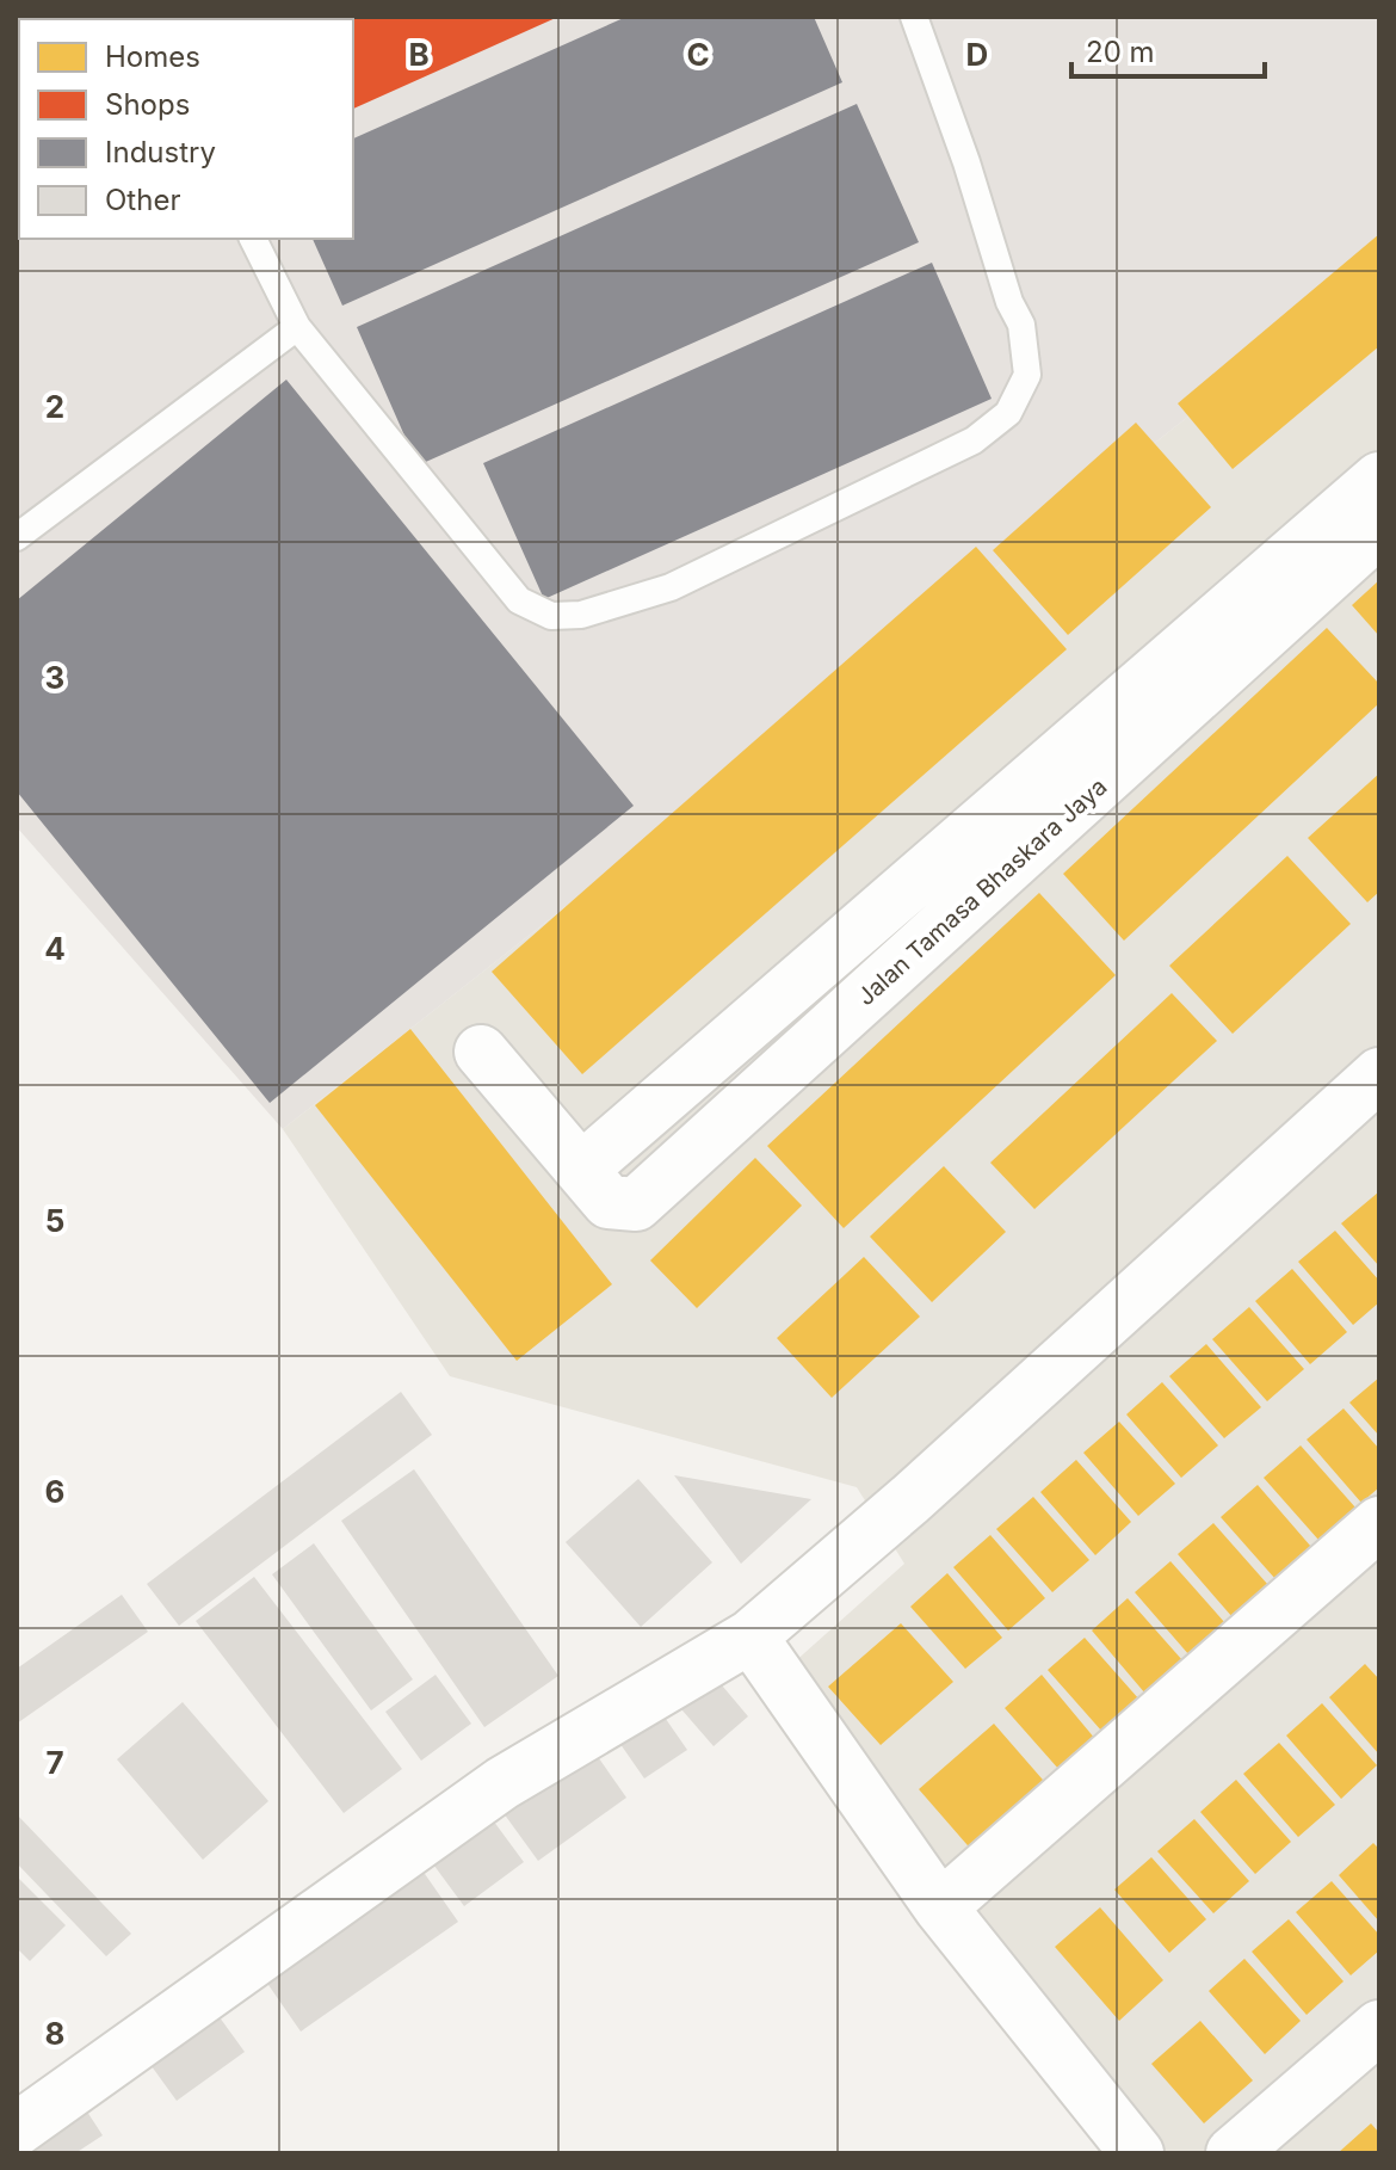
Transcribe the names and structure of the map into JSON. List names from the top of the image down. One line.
{"streets":{"street":["Jalan Tamasa Bhaskara Jaya"]},"legend":["Homes","Shops","Industry","Other"],"scale_bar":"20 m","grid":{"columns":["B","C","D"],"rows":["2","3","4","5","6","7","8"]}}
